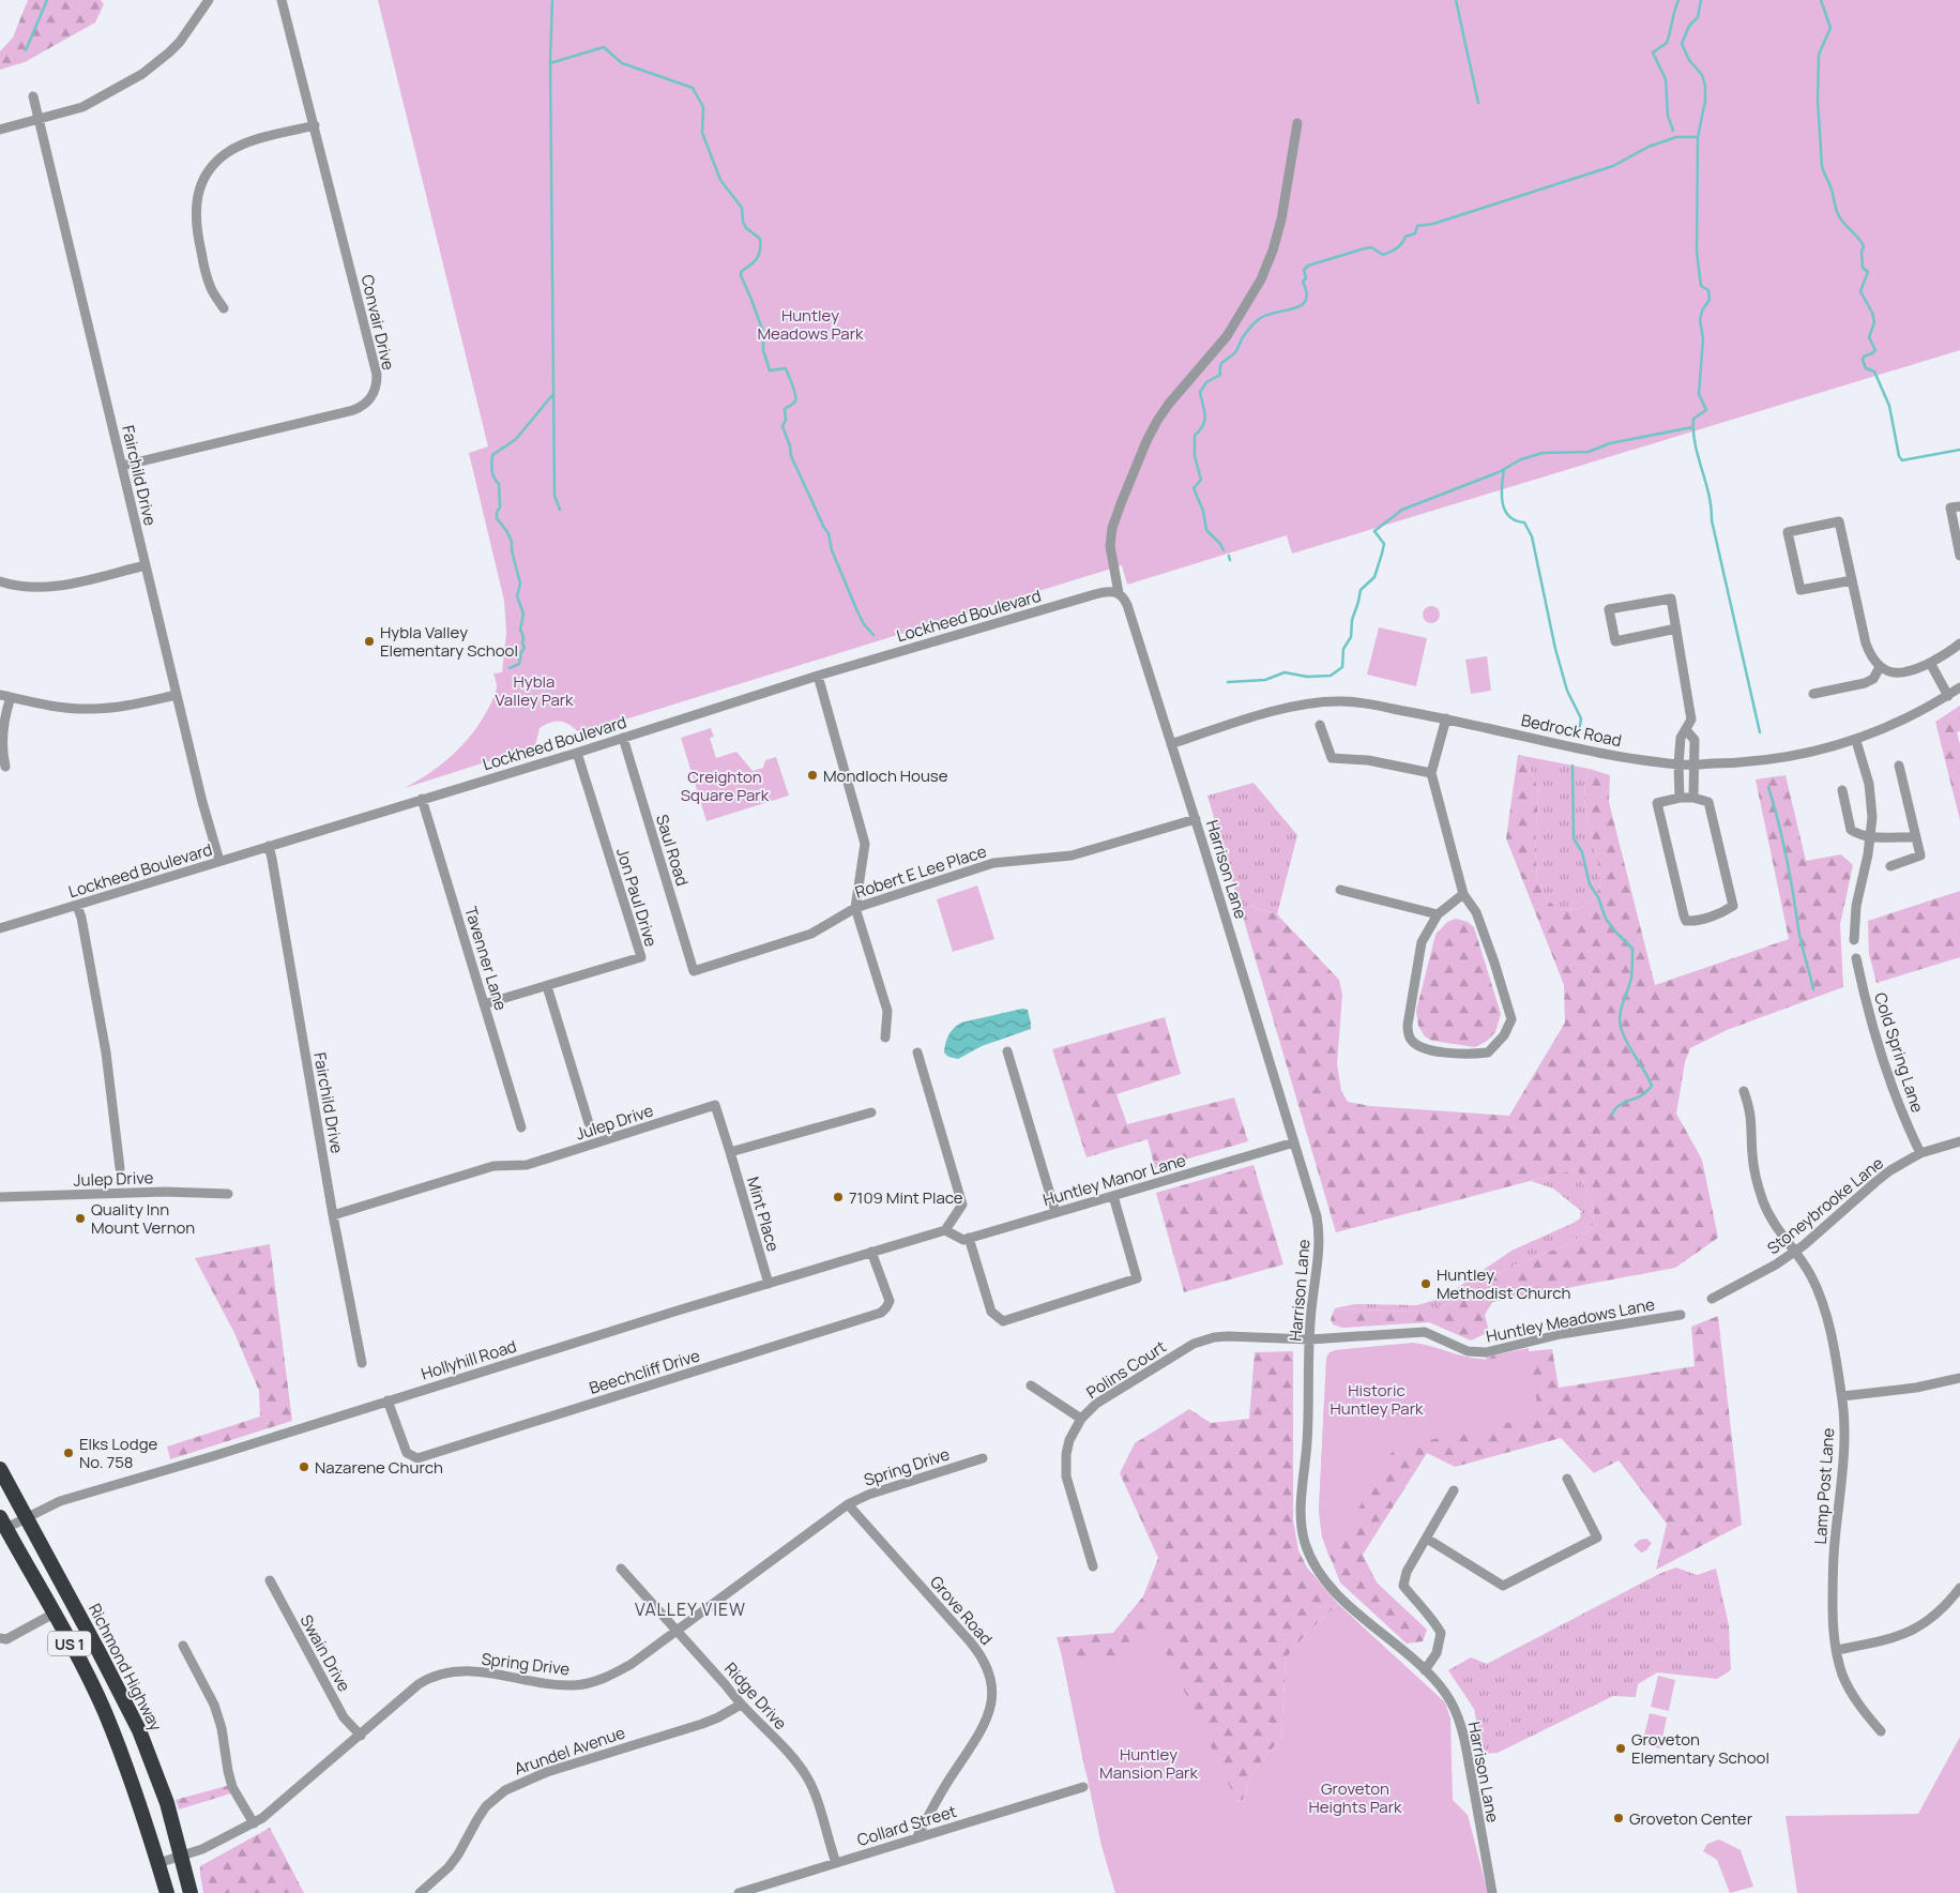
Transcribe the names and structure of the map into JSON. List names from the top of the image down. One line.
{"streets":{"highway":["US 1","Richmond Highway"],"street":["Convair Drive","Fairchild Drive","Lockheed Boulevard","Bedrock Road","Saul Road","Harrison Lane","Robert E Lee Place","Jon Paul Drive","Tavenner Lane","Cold Spring Lane","Julep Drive","Huntley Manor Lane","Stoneybrooke Lane","Mint Place","Huntley Meadows Lane","Hollyhill Road","Polins Court","Beechcliff Drive","Spring Drive","Lamp Post Lane","Grove Road","Swain Drive","Ridge Drive","Arundel Avenue","Collard Street"]},"crossings":[["Convair Drive","Fairchild Drive"],["Fairchild Drive","Lockheed Boulevard"],["Fairchild Drive","Julep Drive"],["Lockheed Boulevard","Saul Road"],["Lockheed Boulevard","Harrison Lane"],["Lockheed Boulevard","Jon Paul Drive"],["Lockheed Boulevard","Tavenner Lane"],["Bedrock Road","Harrison Lane"],["Saul Road","Robert E Lee Place"],["Harrison Lane","Robert E Lee Place"],["Harrison Lane","Huntley Manor Lane"],["Harrison Lane","Huntley Meadows Lane"],["Harrison Lane","Polins Court"],["Jon Paul Drive","Tavenner Lane"],["Cold Spring Lane","Stoneybrooke Lane"],["Julep Drive","Mint Place"],["Stoneybrooke Lane","Lamp Post Lane"],["Mint Place","Hollyhill Road"],["Huntley Meadows Lane","Polins Court"],["Hollyhill Road","Beechcliff Drive"],["Hollyhill Road","US 1"],["Hollyhill Road","Richmond Highway"],["Spring Drive","Grove Road"],["Spring Drive","US 1"],["Spring Drive","Swain Drive"],["Spring Drive","Richmond Highway"],["Spring Drive","Ridge Drive"],["Grove Road","Collard Street"],["Ridge Drive","Arundel Avenue"],["Ridge Drive","Collard Street"]],"districts":["VALLEY VIEW"],"parks":["Huntley Meadows Park","Hybla Valley Park","Creighton Square Park","Historic Huntley Park","Huntley Mansion Park","Groveton Heights Park"],"places":["Hybla Valley Elementary School","Mondloch House","7109 Mint Place","Quality Inn Mount Vernon","Huntley Methodist Church","Elks Lodge No. 758","Nazarene Church","Groveton Elementary School","Groveton Center"]}
